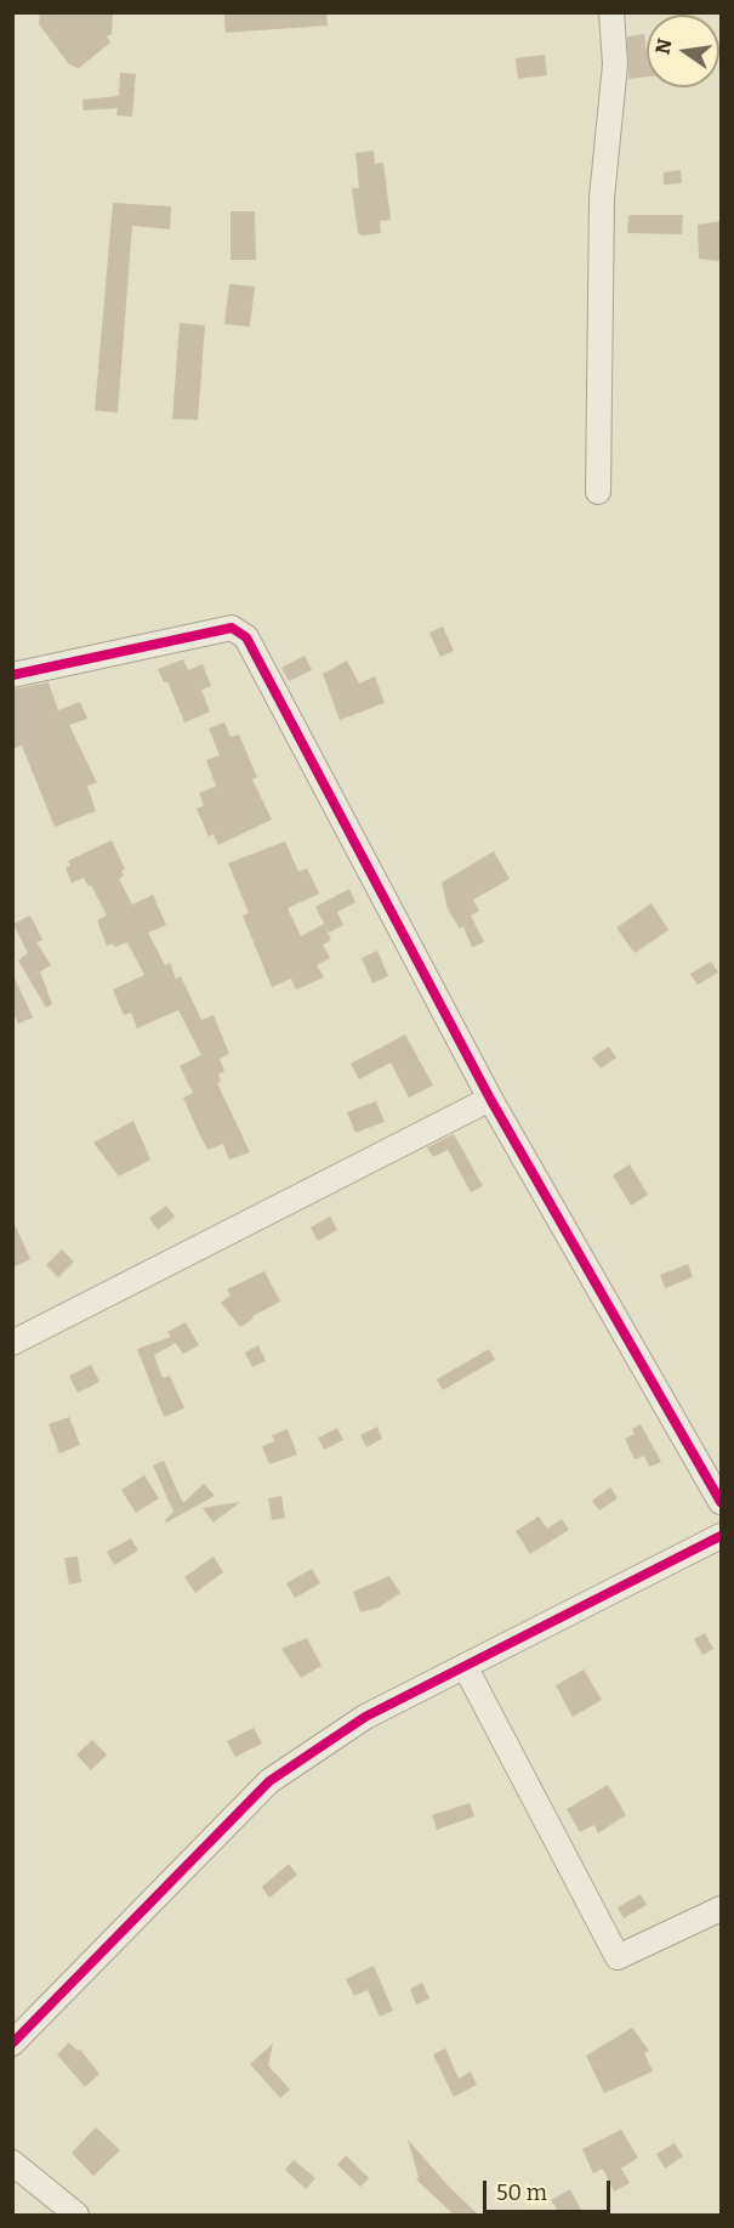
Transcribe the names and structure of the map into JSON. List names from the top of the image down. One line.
{"scale_bar":"50 m","north":"left"}
